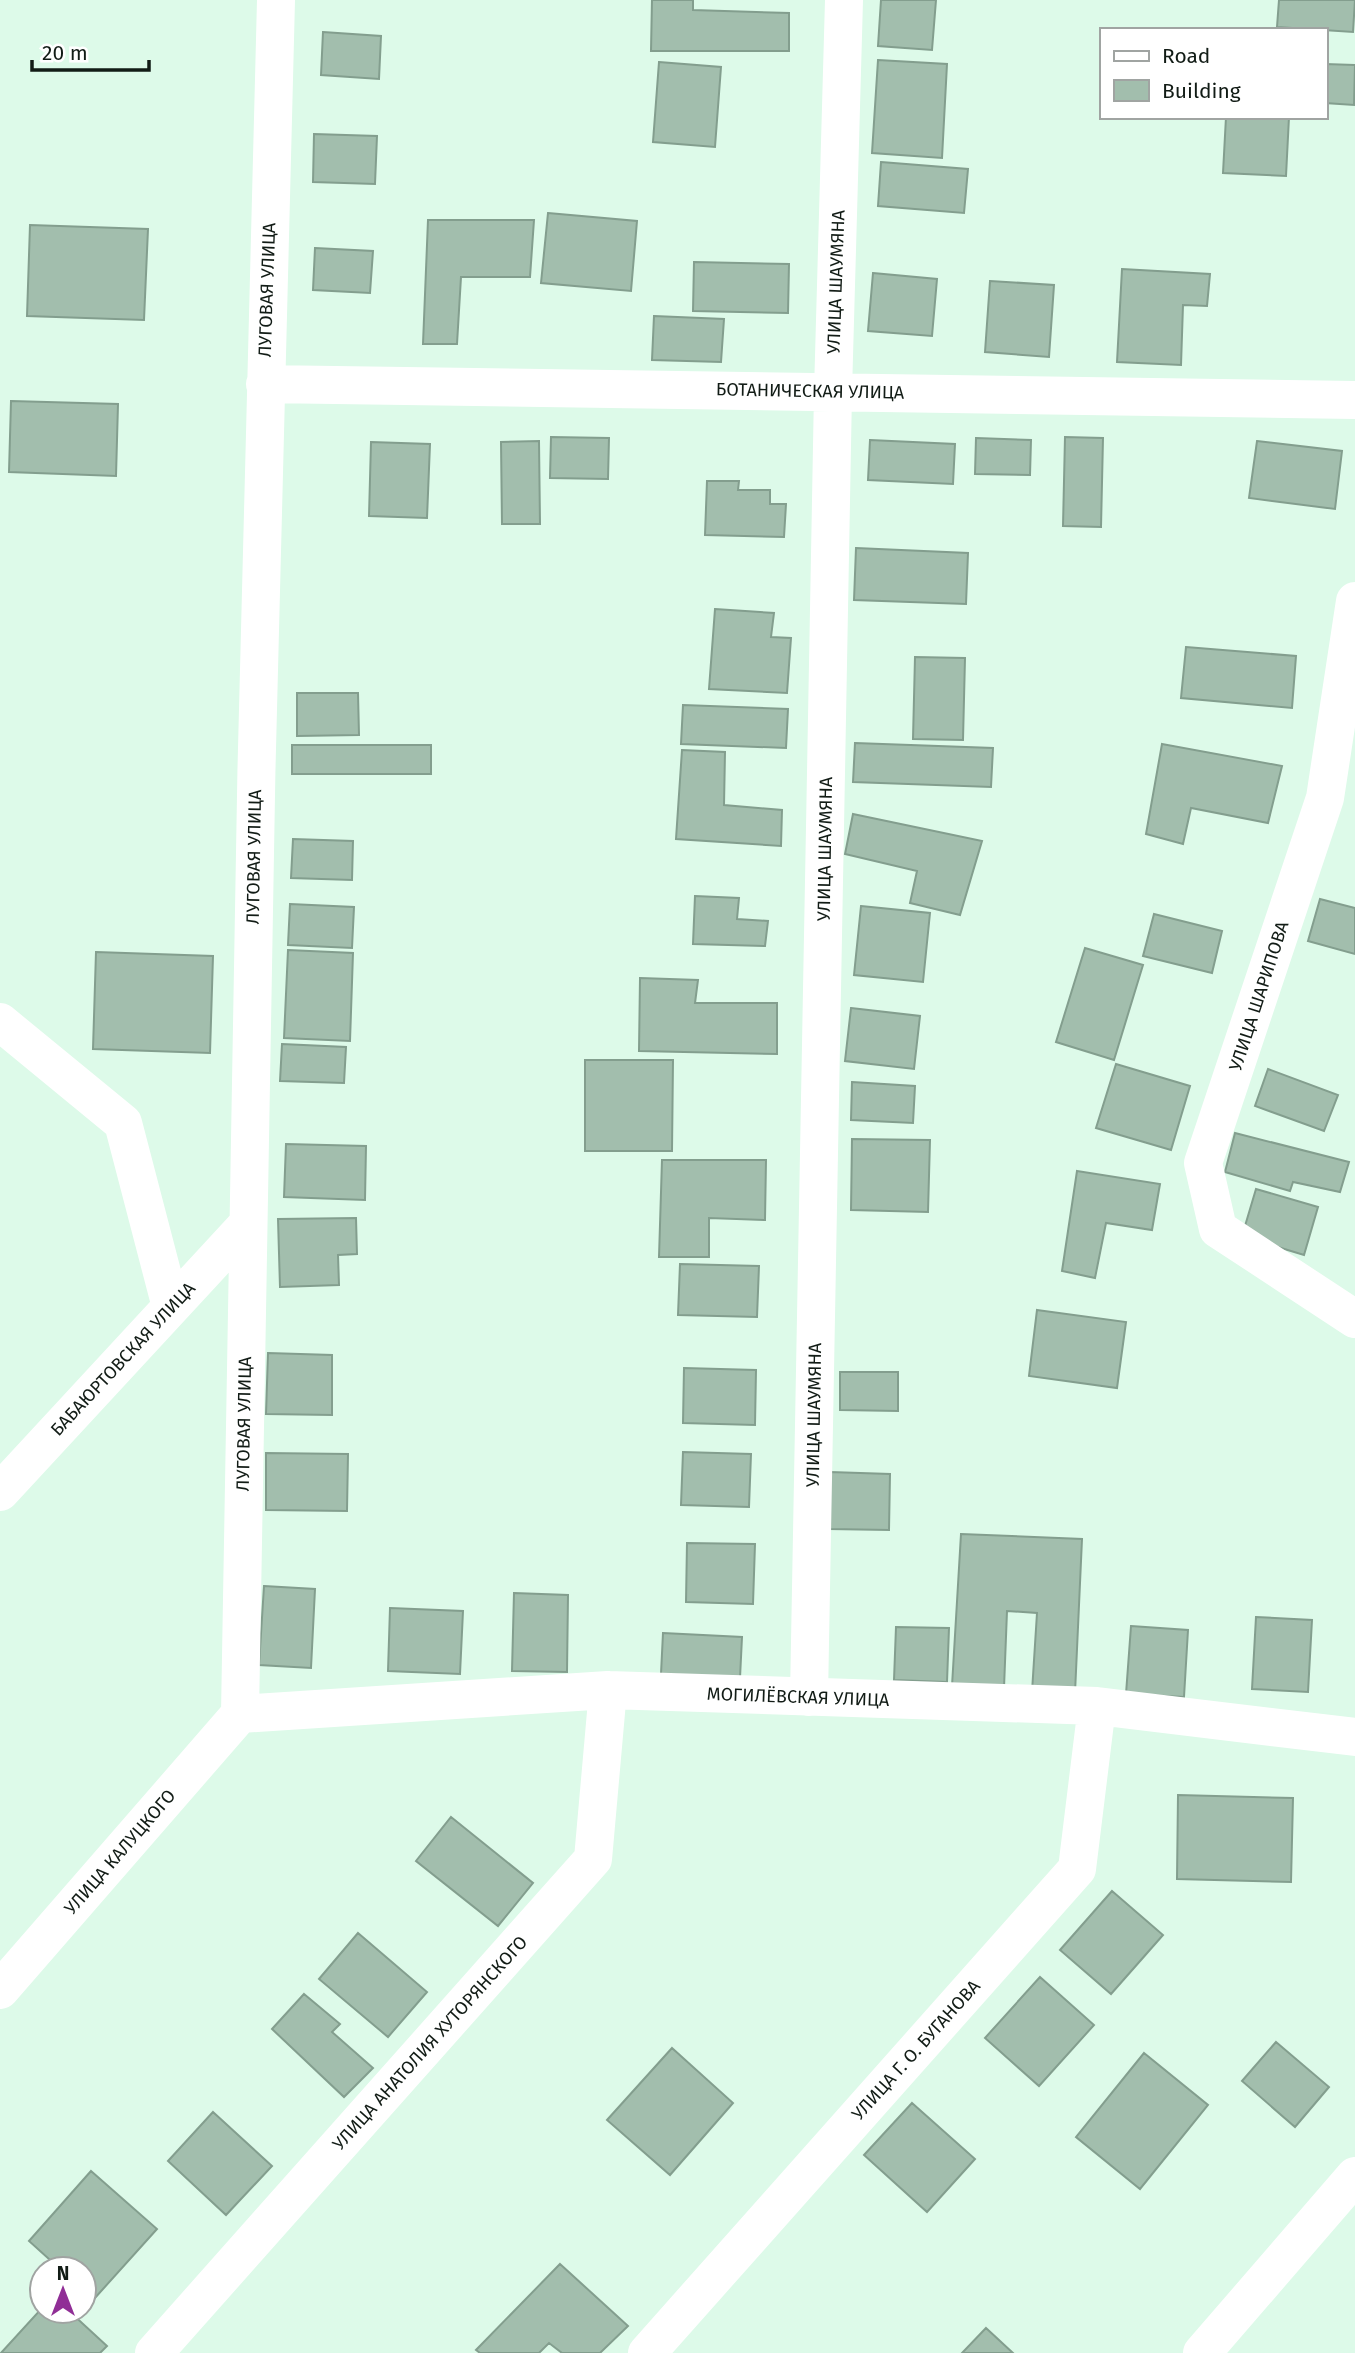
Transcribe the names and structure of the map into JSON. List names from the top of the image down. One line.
{"streets":{"street":["УЛИЦА ШАУМЯНА","ЛУГОВАЯ УЛИЦА","БОТАНИЧЕСКАЯ УЛИЦА","УЛИЦА ШАРИПОВА","БАБАЮРТОВСКАЯ УЛИЦА","МОГИЛЁВСКАЯ УЛИЦА","УЛИЦА КАЛУЦКОГО","УЛИЦА АНАТОЛИЯ ХУТОРЯНСКОГО","УЛИЦА Г. О. БУГАНОВА"]},"crossings":[["УЛИЦА ШАУМЯНА","БОТАНИЧЕСКАЯ УЛИЦА"],["УЛИЦА ШАУМЯНА","МОГИЛЁВСКАЯ УЛИЦА"],["ЛУГОВАЯ УЛИЦА","БОТАНИЧЕСКАЯ УЛИЦА"],["ЛУГОВАЯ УЛИЦА","БАБАЮРТОВСКАЯ УЛИЦА"],["ЛУГОВАЯ УЛИЦА","МОГИЛЁВСКАЯ УЛИЦА"],["ЛУГОВАЯ УЛИЦА","УЛИЦА КАЛУЦКОГО"],["МОГИЛЁВСКАЯ УЛИЦА","УЛИЦА КАЛУЦКОГО"],["МОГИЛЁВСКАЯ УЛИЦА","УЛИЦА АНАТОЛИЯ ХУТОРЯНСКОГО"],["МОГИЛЁВСКАЯ УЛИЦА","УЛИЦА Г. О. БУГАНОВА"]],"legend":["Road","Building"],"scale_bar":"20 m","north":"top"}
